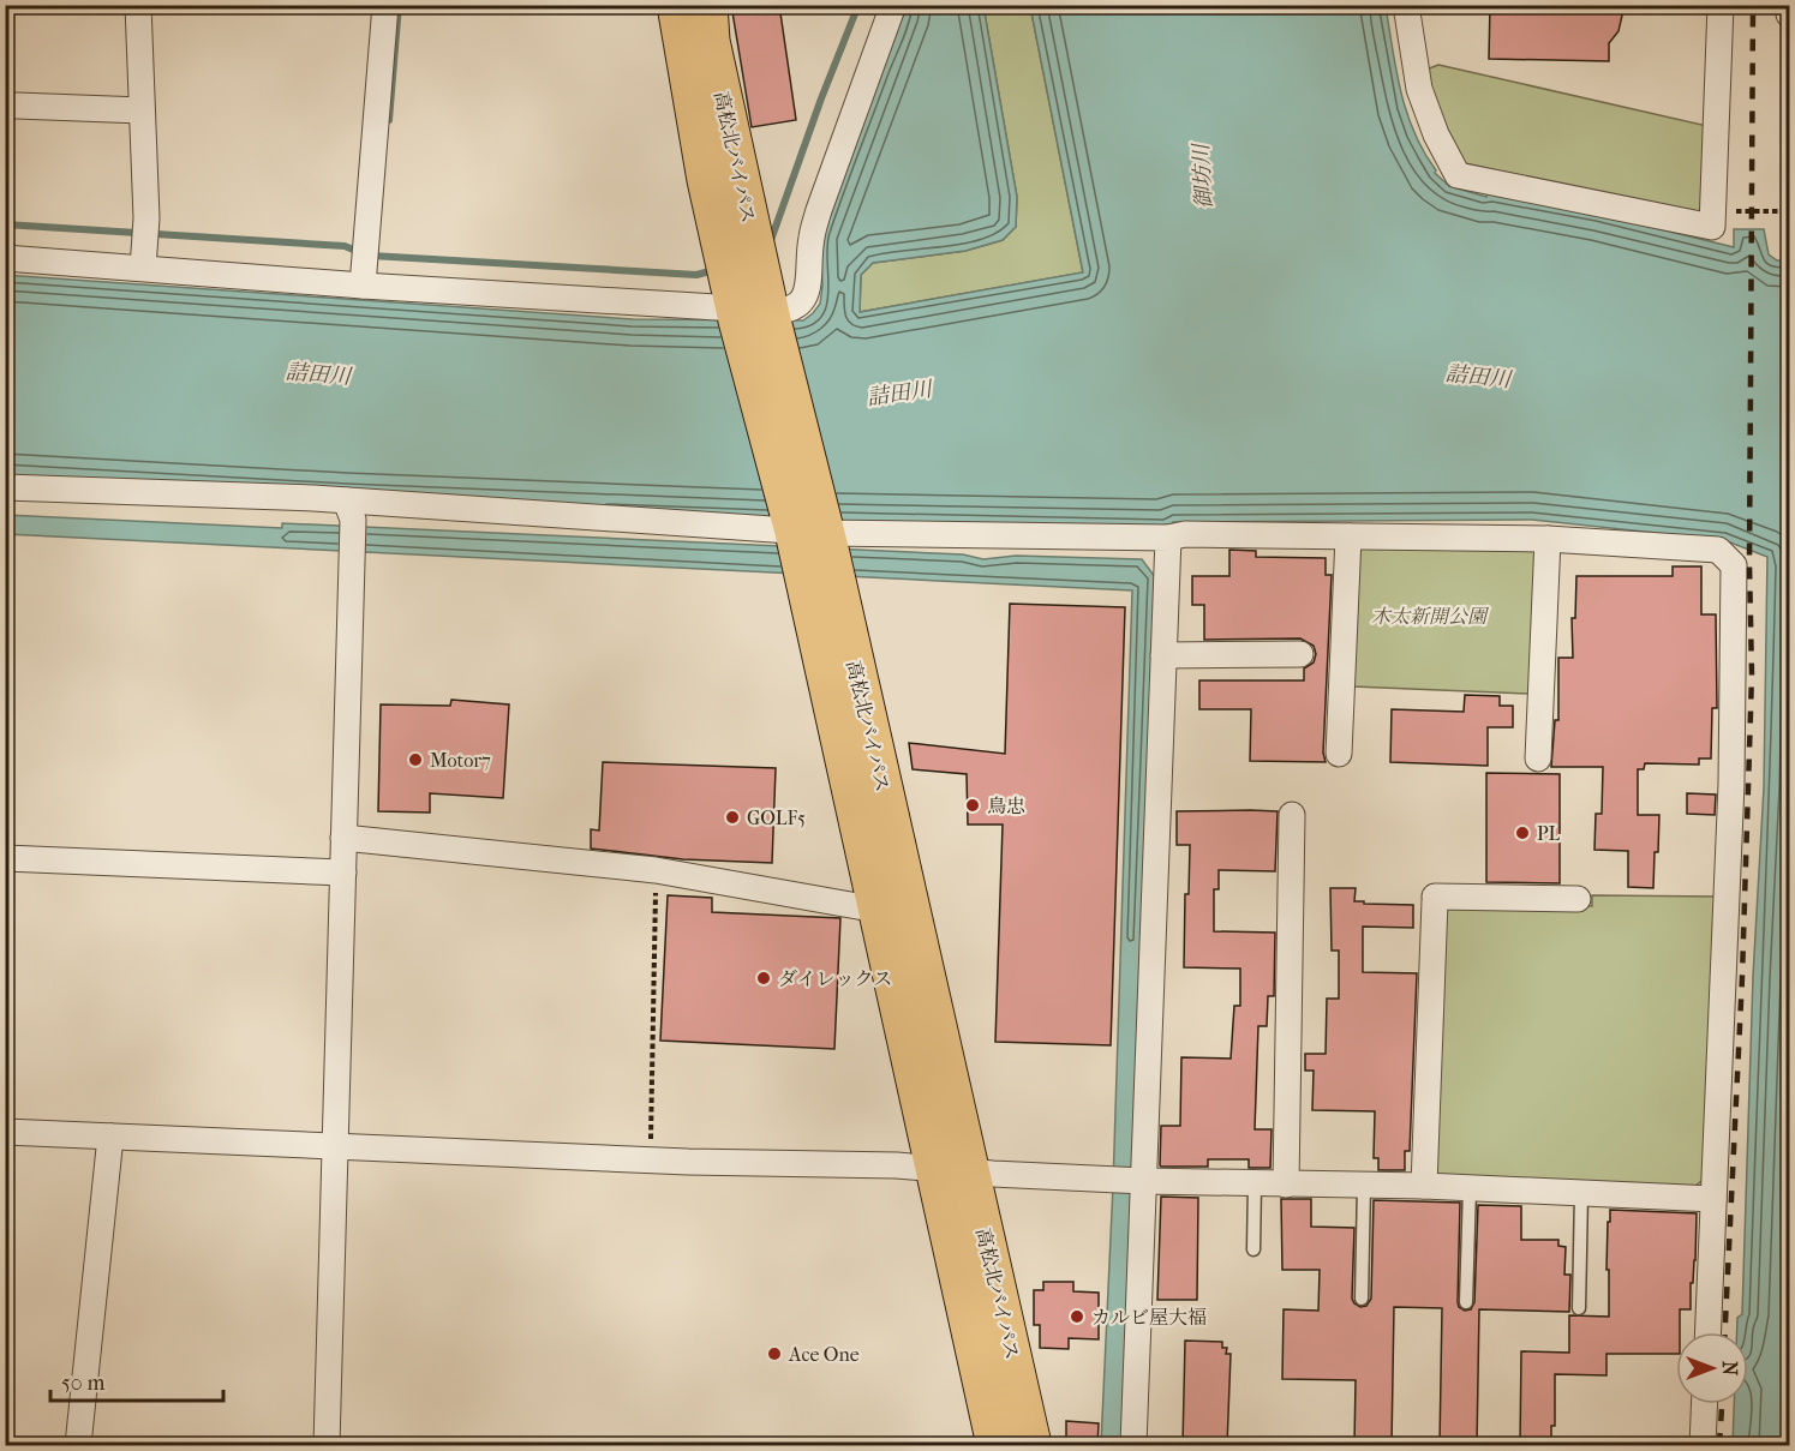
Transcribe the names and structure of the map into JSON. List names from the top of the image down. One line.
{"streets":{"highway":["高松北バイパス"]},"water":["御坊川","詰田川"],"parks":["木太新開公園"],"places":["Motor7","鳥忠","GOLF5","PL","ダイレックス","カルビ屋大福","Ace One"],"scale_bar":"50 m","north":"right"}
